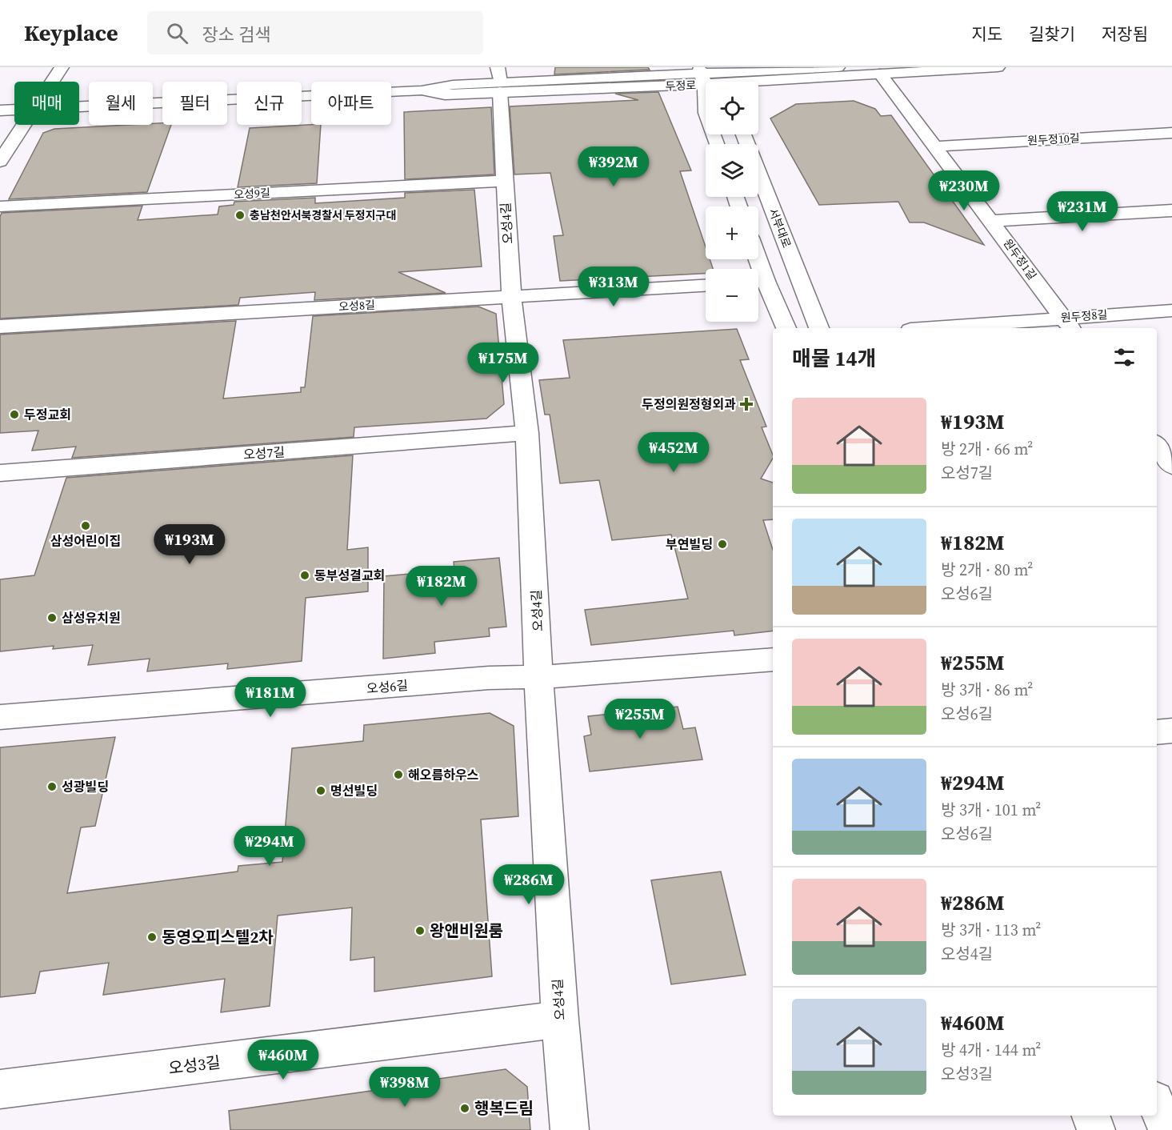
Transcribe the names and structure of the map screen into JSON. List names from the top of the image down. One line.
{"streets":{"street":["두정로","원두정10길","오성9길","오성4길","서부대로","원두정1길","오성8길","원두정8길","오성7길","오성6길","오성3길"]},"crossings":[["두정로","오성4길"],["두정로","원두정1길"],["원두정10길","원두정1길"],["오성9길","오성4길"],["오성4길","오성8길"],["오성4길","오성7길"],["오성4길","오성6길"],["오성4길","오성3길"],["원두정1길","원두정8길"]],"places":{"other":["충남천안서북경찰서 두정지구대","두정교회","삼성어린이집","부연빌딩","동부성결교회","삼성유치원","해오름하우스","성광빌딩","명선빌딩","왕앤비원룸","동영오피스텔2차","행복드림"],"health":["두정의원정형외과"]},"page":{"header":"Keyplace","search":"장소 검색","nav":["지도","길찾기","저장됨"],"map_buttons":["+","−"],"chip":["매매","월세","필터","신규","아파트"],"price":["₩392M","₩230M","₩231M","₩313M","₩175M","₩452M","₩193M","₩182M","₩181M","₩255M","₩294M","₩286M","₩460M","₩398M"],"heading":"매물 14개","list":[{"name":"₩193M","note":"방 2개 · 66 m² · 오성7길"},{"name":"₩182M","note":"방 2개 · 80 m² · 오성6길"},{"name":"₩255M","note":"방 3개 · 86 m² · 오성6길"},{"name":"₩294M","note":"방 3개 · 101 m² · 오성6길"},{"name":"₩286M","note":"방 3개 · 113 m² · 오성4길"},{"name":"₩460M","note":"방 4개 · 144 m² · 오성3길"}]}}
